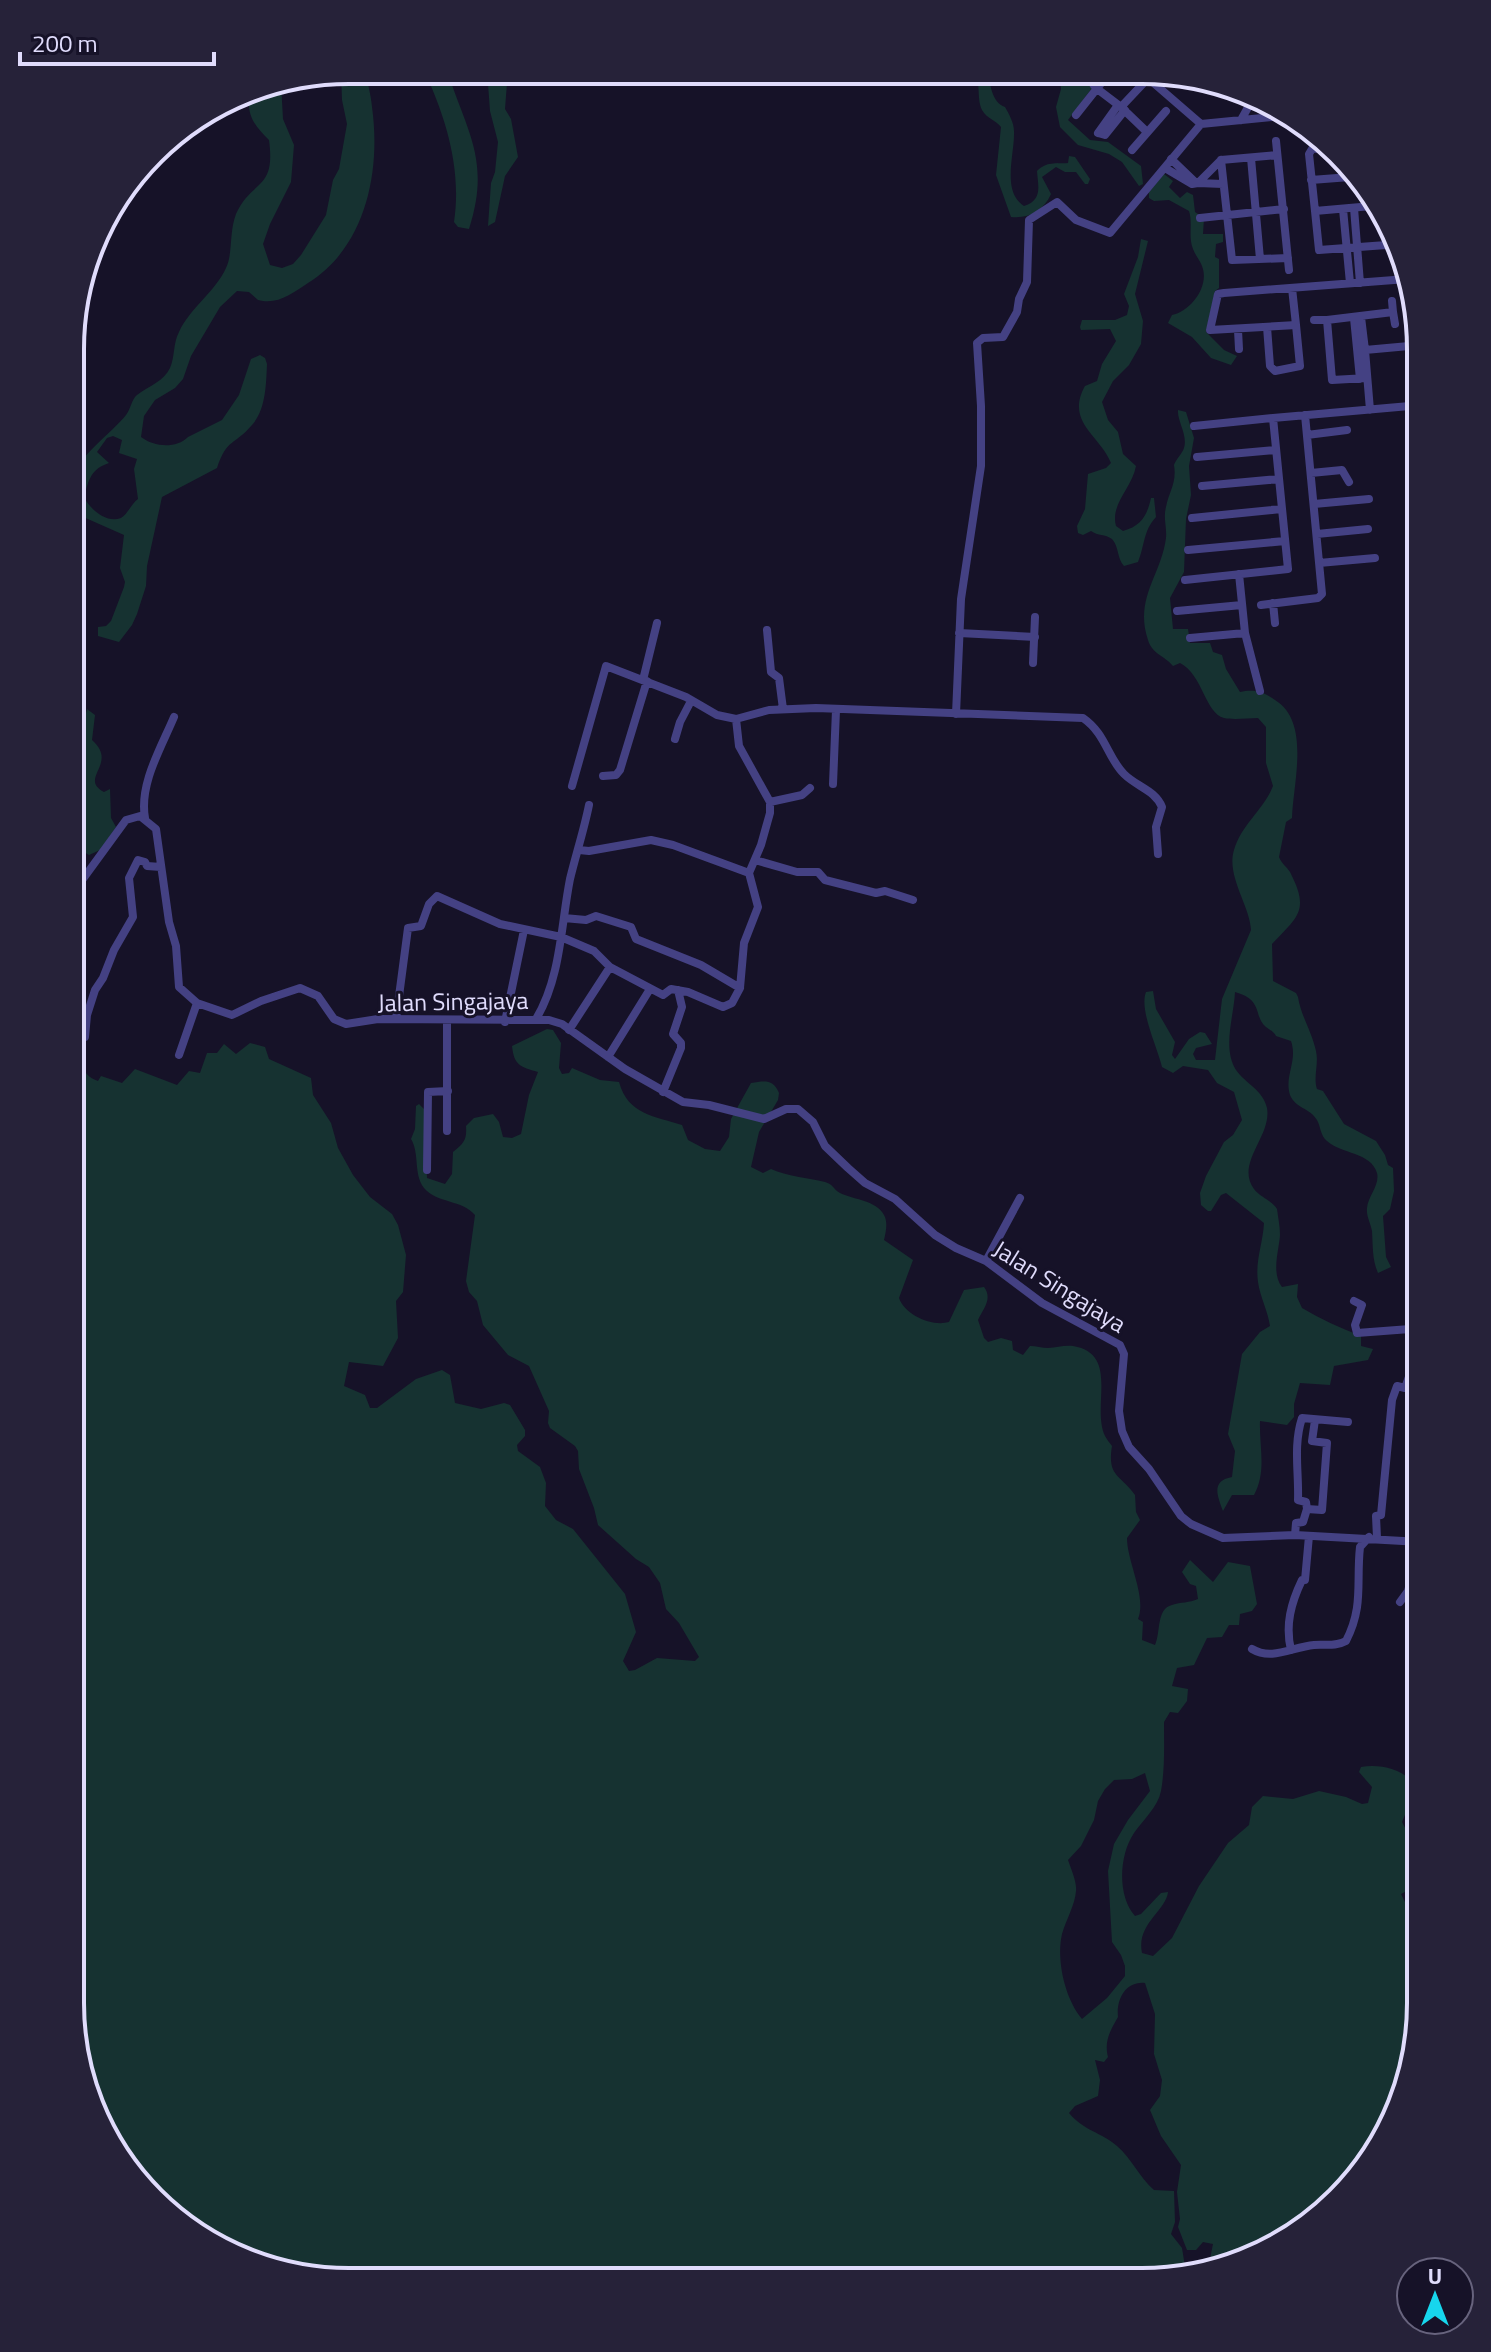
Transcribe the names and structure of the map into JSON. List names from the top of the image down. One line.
{"streets":{"street":["Jalan Singajaya"]},"scale_bar":"200 m","north":"top"}
